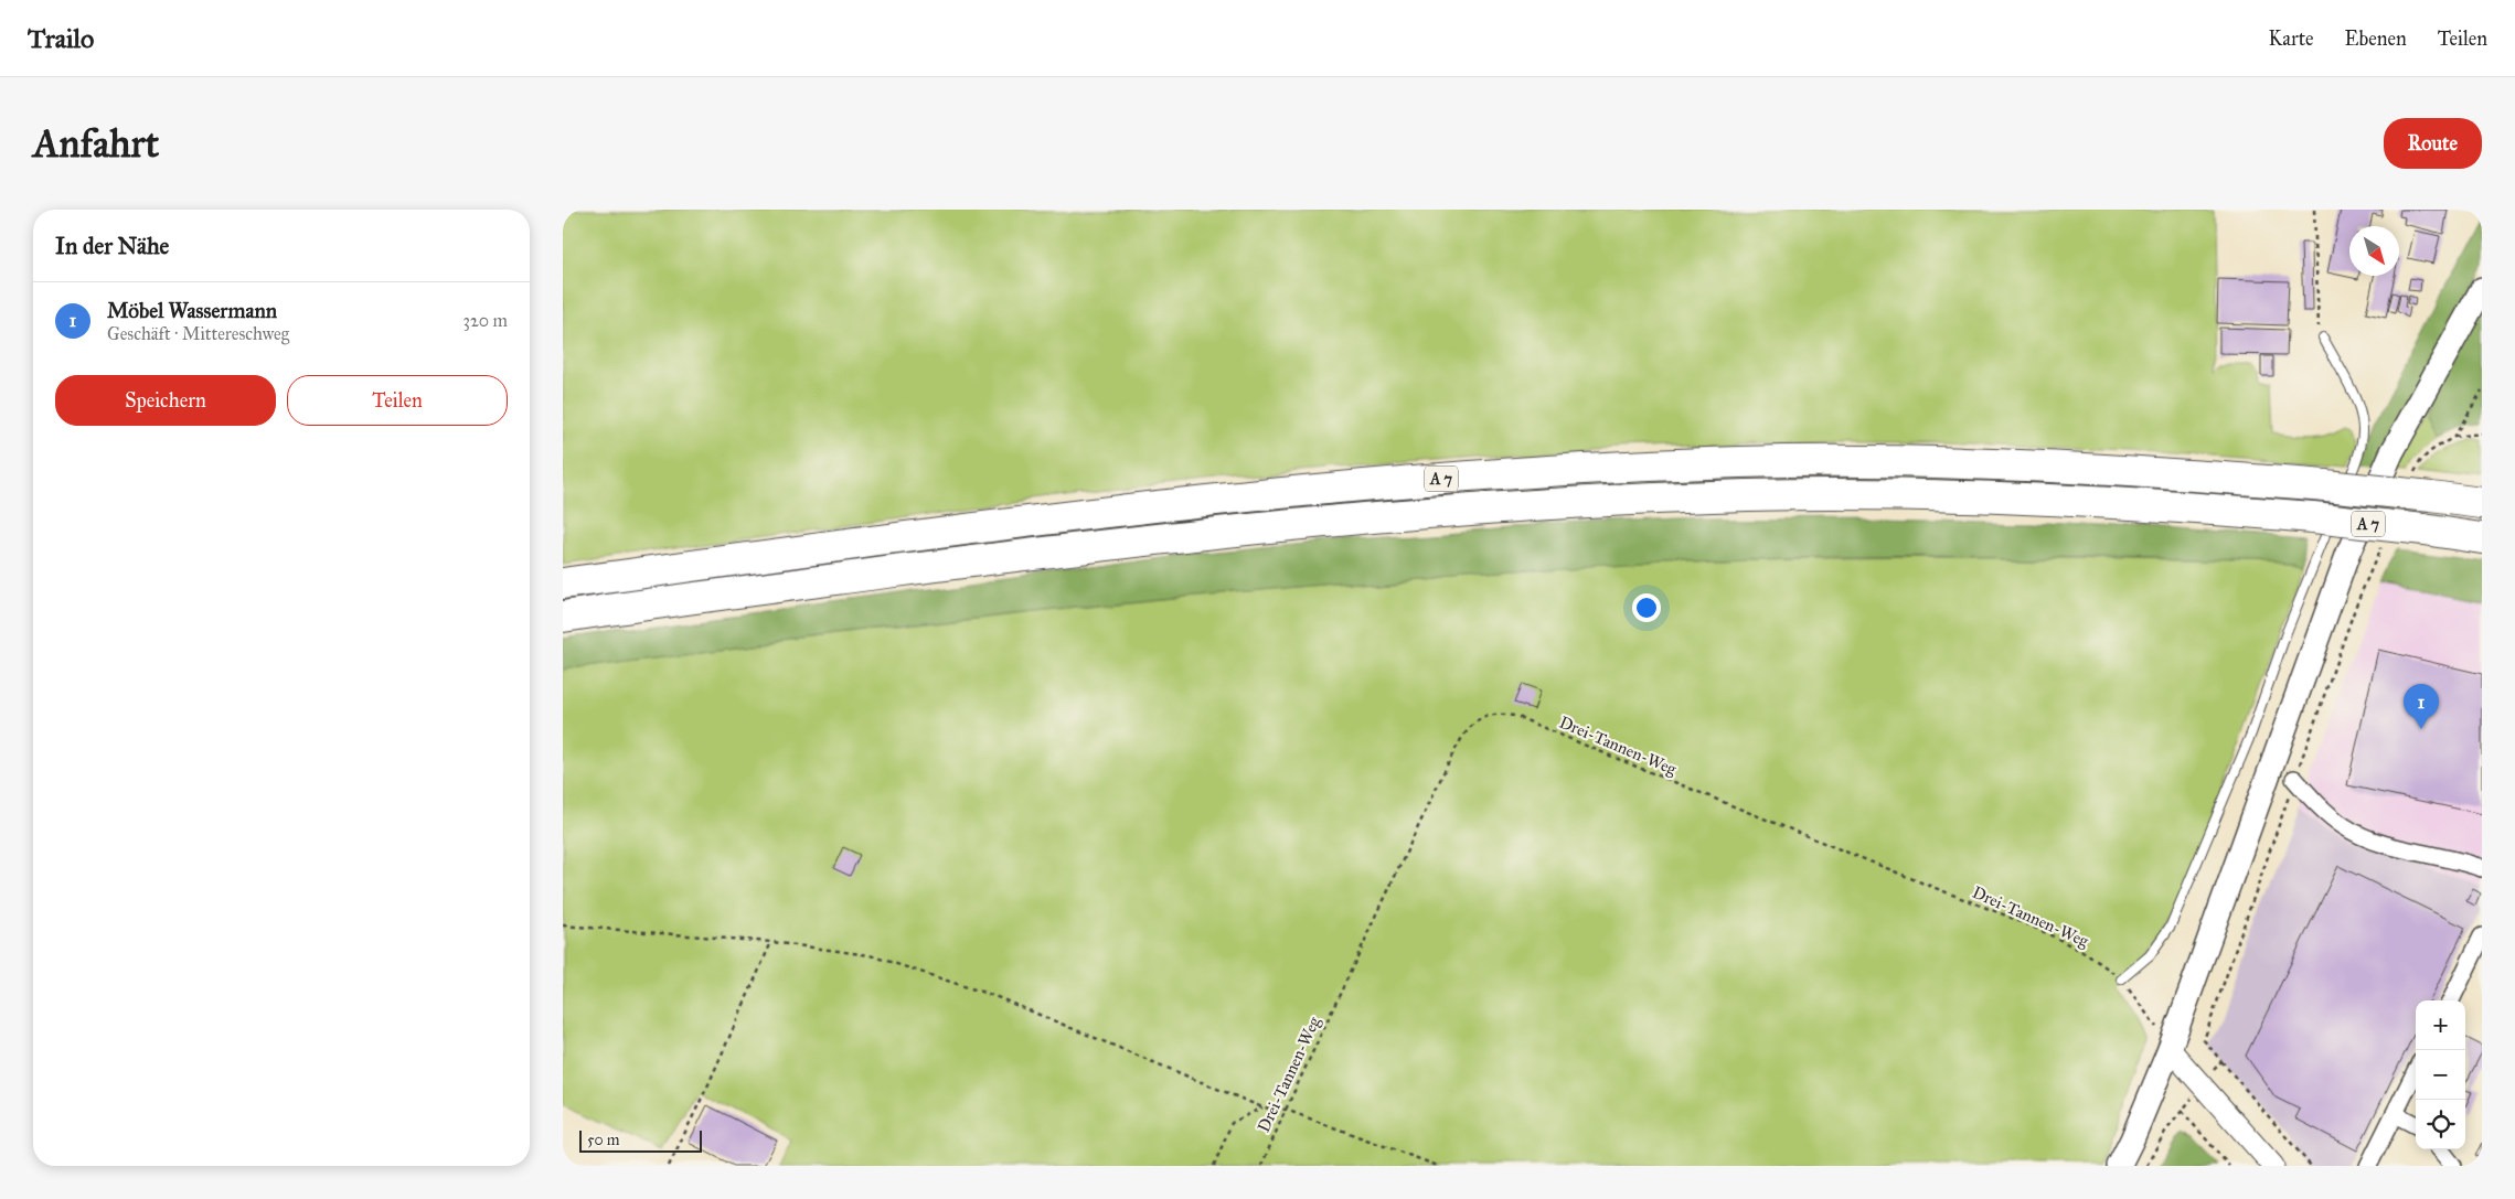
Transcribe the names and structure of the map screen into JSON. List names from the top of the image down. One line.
{"streets":{"highway":["A 7"],"path":["Drei-Tannen-Weg"]},"scale_bar":"50 m","north":"bottom right","page":{"header":"Trailo","nav":["Karte","Ebenen","Teilen"],"buttons":["Route",["Speichern","Teilen"]],"title":"Anfahrt","heading":"In der Nähe","list":[{"mark":"1","name":"Möbel Wassermann","note":"Geschäft · Mittereschweg","value":"320 m"}],"pins":"1","map_buttons":["+","−"],"scale":"50 m"}}
